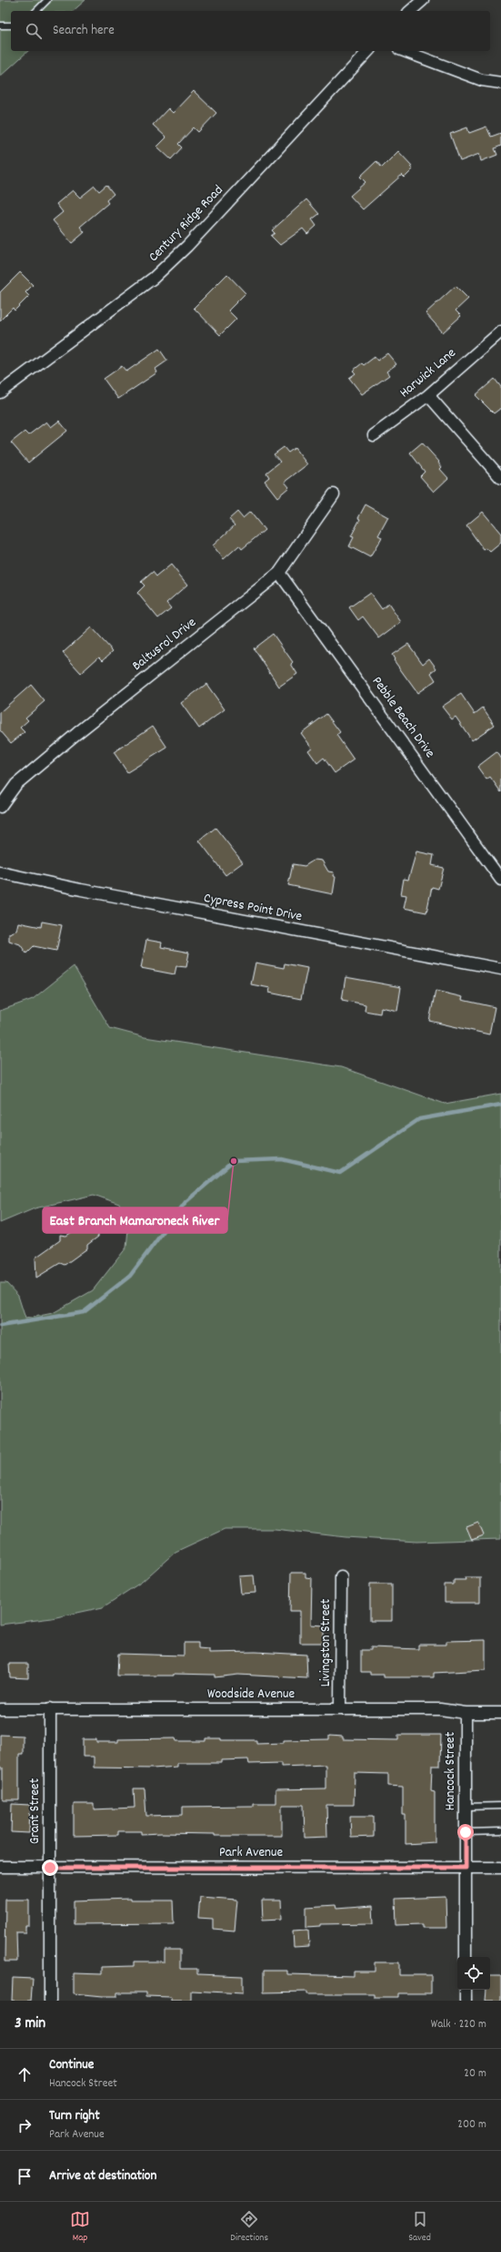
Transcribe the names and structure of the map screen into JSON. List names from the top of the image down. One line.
{"streets":{"street":["Century Ridge Road","Harwick Lane","Baltusrol Drive","Pebble Beach Drive","Cypress Point Drive","Livingston Street","Woodside Avenue","Hancock Street","Grant Street","Park Avenue"]},"crossings":[["Baltusrol Drive","Pebble Beach Drive"],["Livingston Street","Woodside Avenue"],["Woodside Avenue","Hancock Street"],["Woodside Avenue","Grant Street"],["Hancock Street","Park Avenue"],["Grant Street","Park Avenue"]],"places":["East Branch Mamaroneck River"],"page":{"search":"Search here","heading":["3 min","Walk · 220 m"],"list":[["Continue","Hancock Street","20 m"],["Turn right","Park Avenue","200 m"],"Arrive at destination"],"nav":["Map","Directions","Saved"]}}
